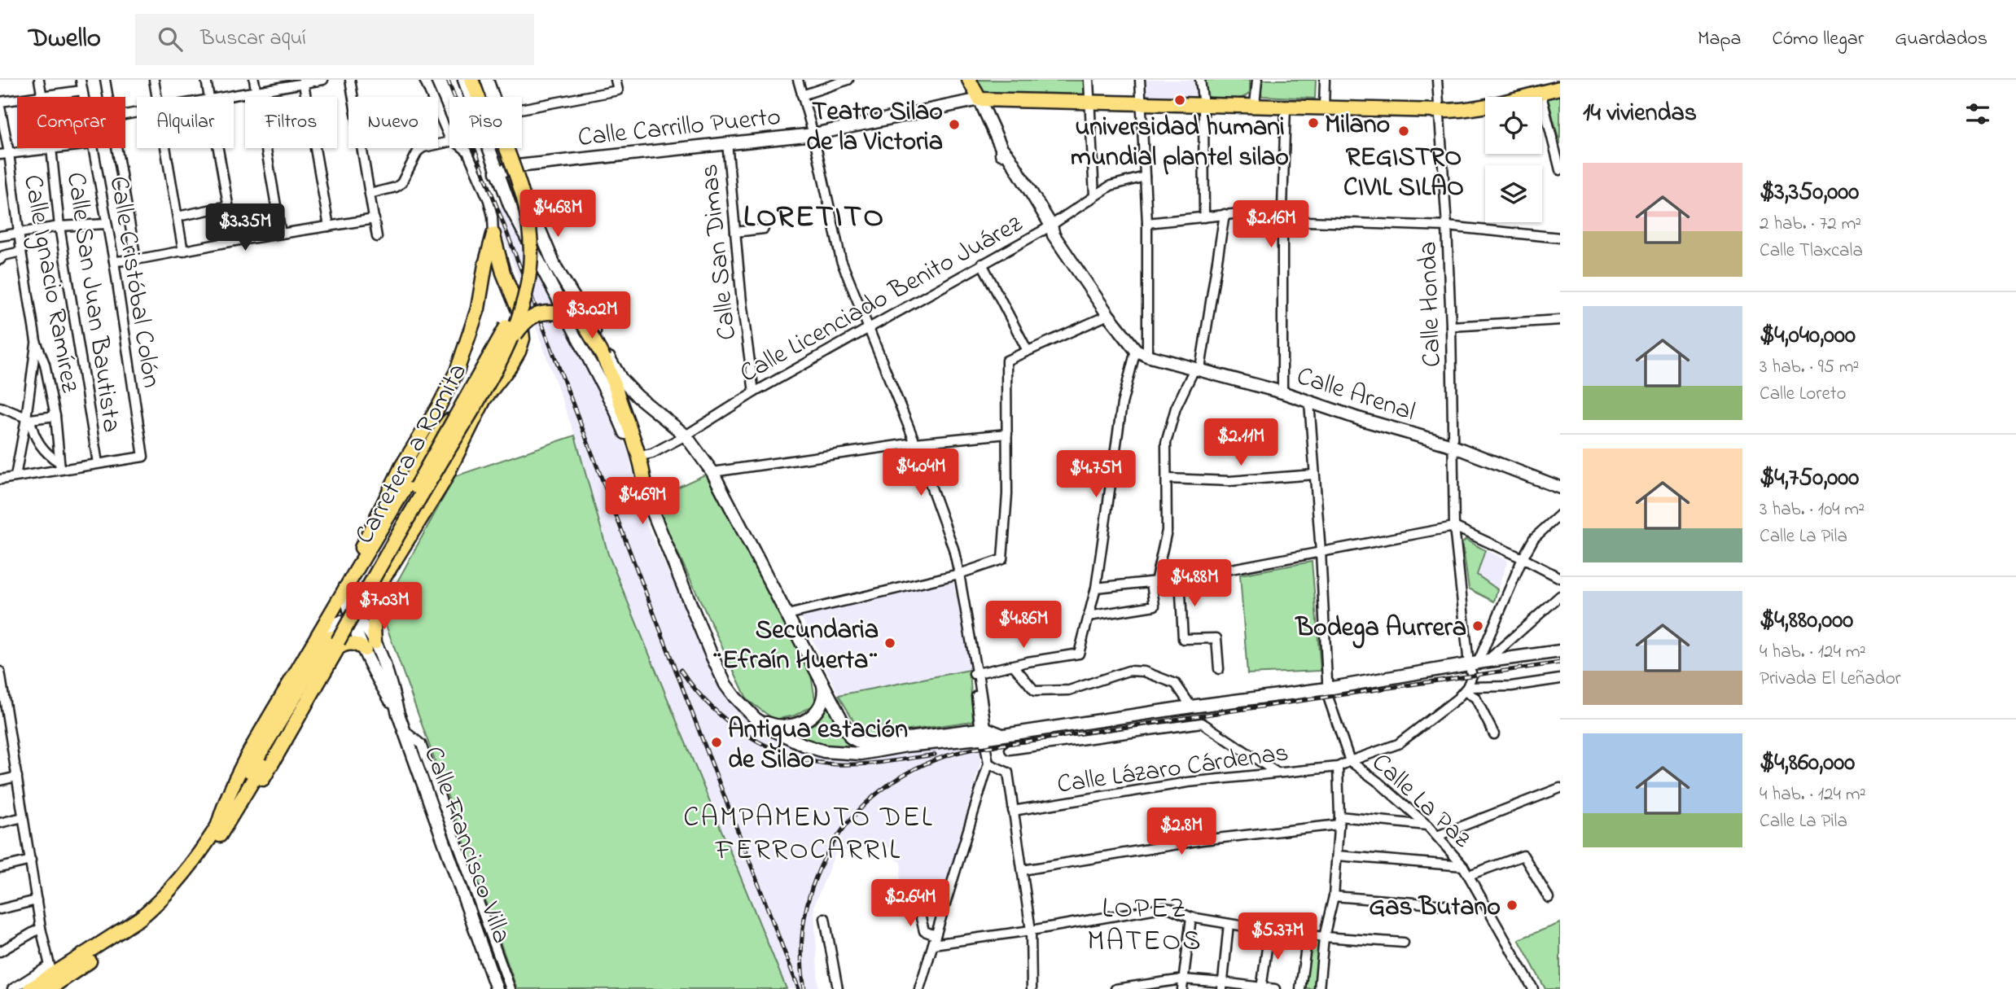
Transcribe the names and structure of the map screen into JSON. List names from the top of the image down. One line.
{"streets":{"main road":["Carretera a Romita"],"street":["Calle Carrillo Puerto","Calle San Dimas","Calle Cristóbal Colón","Calle Ignacio Ramírez","Calle Licenciado Benito Juárez","Calle San Juan Bautista","Calle Honda","Calle Arenal","Calle Lázaro Cárdenas","Calle La Paz","Calle Francisco Villa"]},"crossings":[["Calle Carrillo Puerto","Calle San Dimas"],["Calle San Dimas","Calle Licenciado Benito Juárez"],["Calle Cristóbal Colón","Calle San Juan Bautista"],["Calle Honda","Calle Arenal"],["Calle Lázaro Cárdenas","Calle La Paz"]],"districts":["LORETITO","CAMPAMENTO DEL FERROCARRIL","LOPEZ MATEOS"],"places":["universidad humani mundial plantel silao","Milano","Teatro Silao de la Victoria","REGISTRO CIVIL SILAO","Bodega Aurrera","Secundaria ¨Efraín Huerta¨","Antigua estación de Silao","Gas Butano"],"page":{"header":"Dwello","search":"Buscar aquí","nav":["Mapa","Cómo llegar","Guardados"],"heading":"14 viviendas","chip":["Comprar","Alquilar","Filtros","Nuevo","Piso"],"list":[{"name":"$3,350,000","note":"2 hab. · 72 m² · Calle Tlaxcala"},{"name":"$4,040,000","note":"3 hab. · 95 m² · Calle Loreto"},{"name":"$4,750,000","note":"3 hab. · 104 m² · Calle La Pila"},{"name":"$4,880,000","note":"4 hab. · 124 m² · Privada El Leñador"},{"name":"$4,860,000","note":"4 hab. · 124 m² · Calle La Pila"}],"price":["$4.68M","$2.16M","$3.35M","$3.02M","$2.11M","$4.04M","$4.75M","$4.69M","$4.88M","$7.03M","$4.86M","$2.8M","$2.64M","$5.37M"]}}
